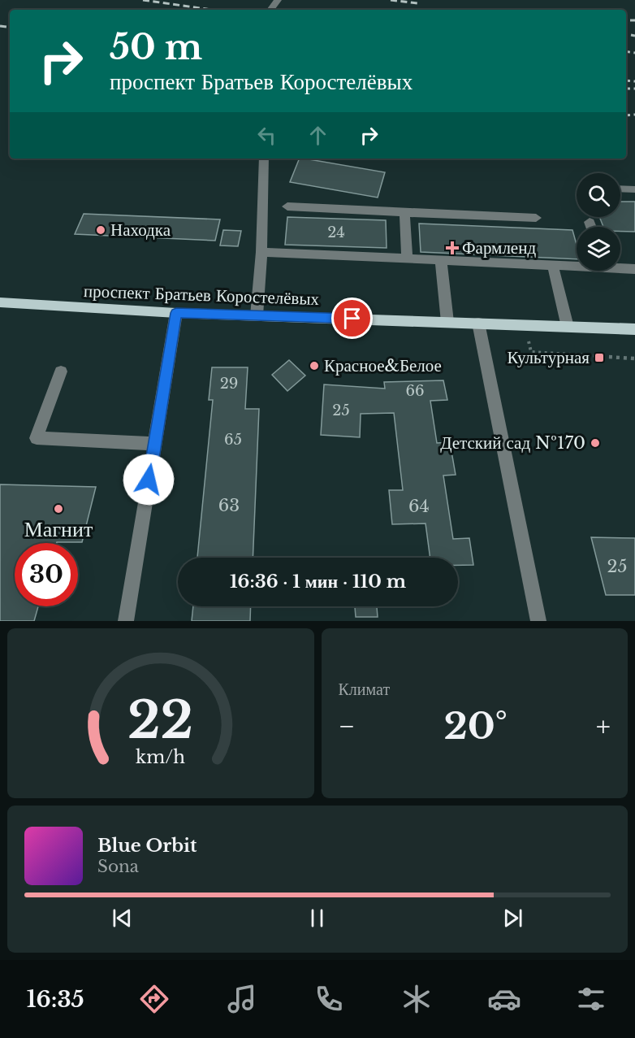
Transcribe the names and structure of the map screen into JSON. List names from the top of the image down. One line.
{"streets":{"main road":["проспект Братьев Коростелёвых"]},"places":{"other":["Находка","Красное&Белое","Детский сад №170","Магнит"],"health":["Фармленд"],"transit":["Культурная"]},"house_numbers":["24","29","66","25","65","63","64","25"],"page":{"turn":["50 m","проспект Братьев Коростелёвых"],"limit":"30","trip":"16:36 · 1 мин · 110 m","tile":"Климат","heat":["−","20°","+"],"song":["Blue Orbit","Sona"],"tabs":"16:35","gauge":["22","km/h"]}}
